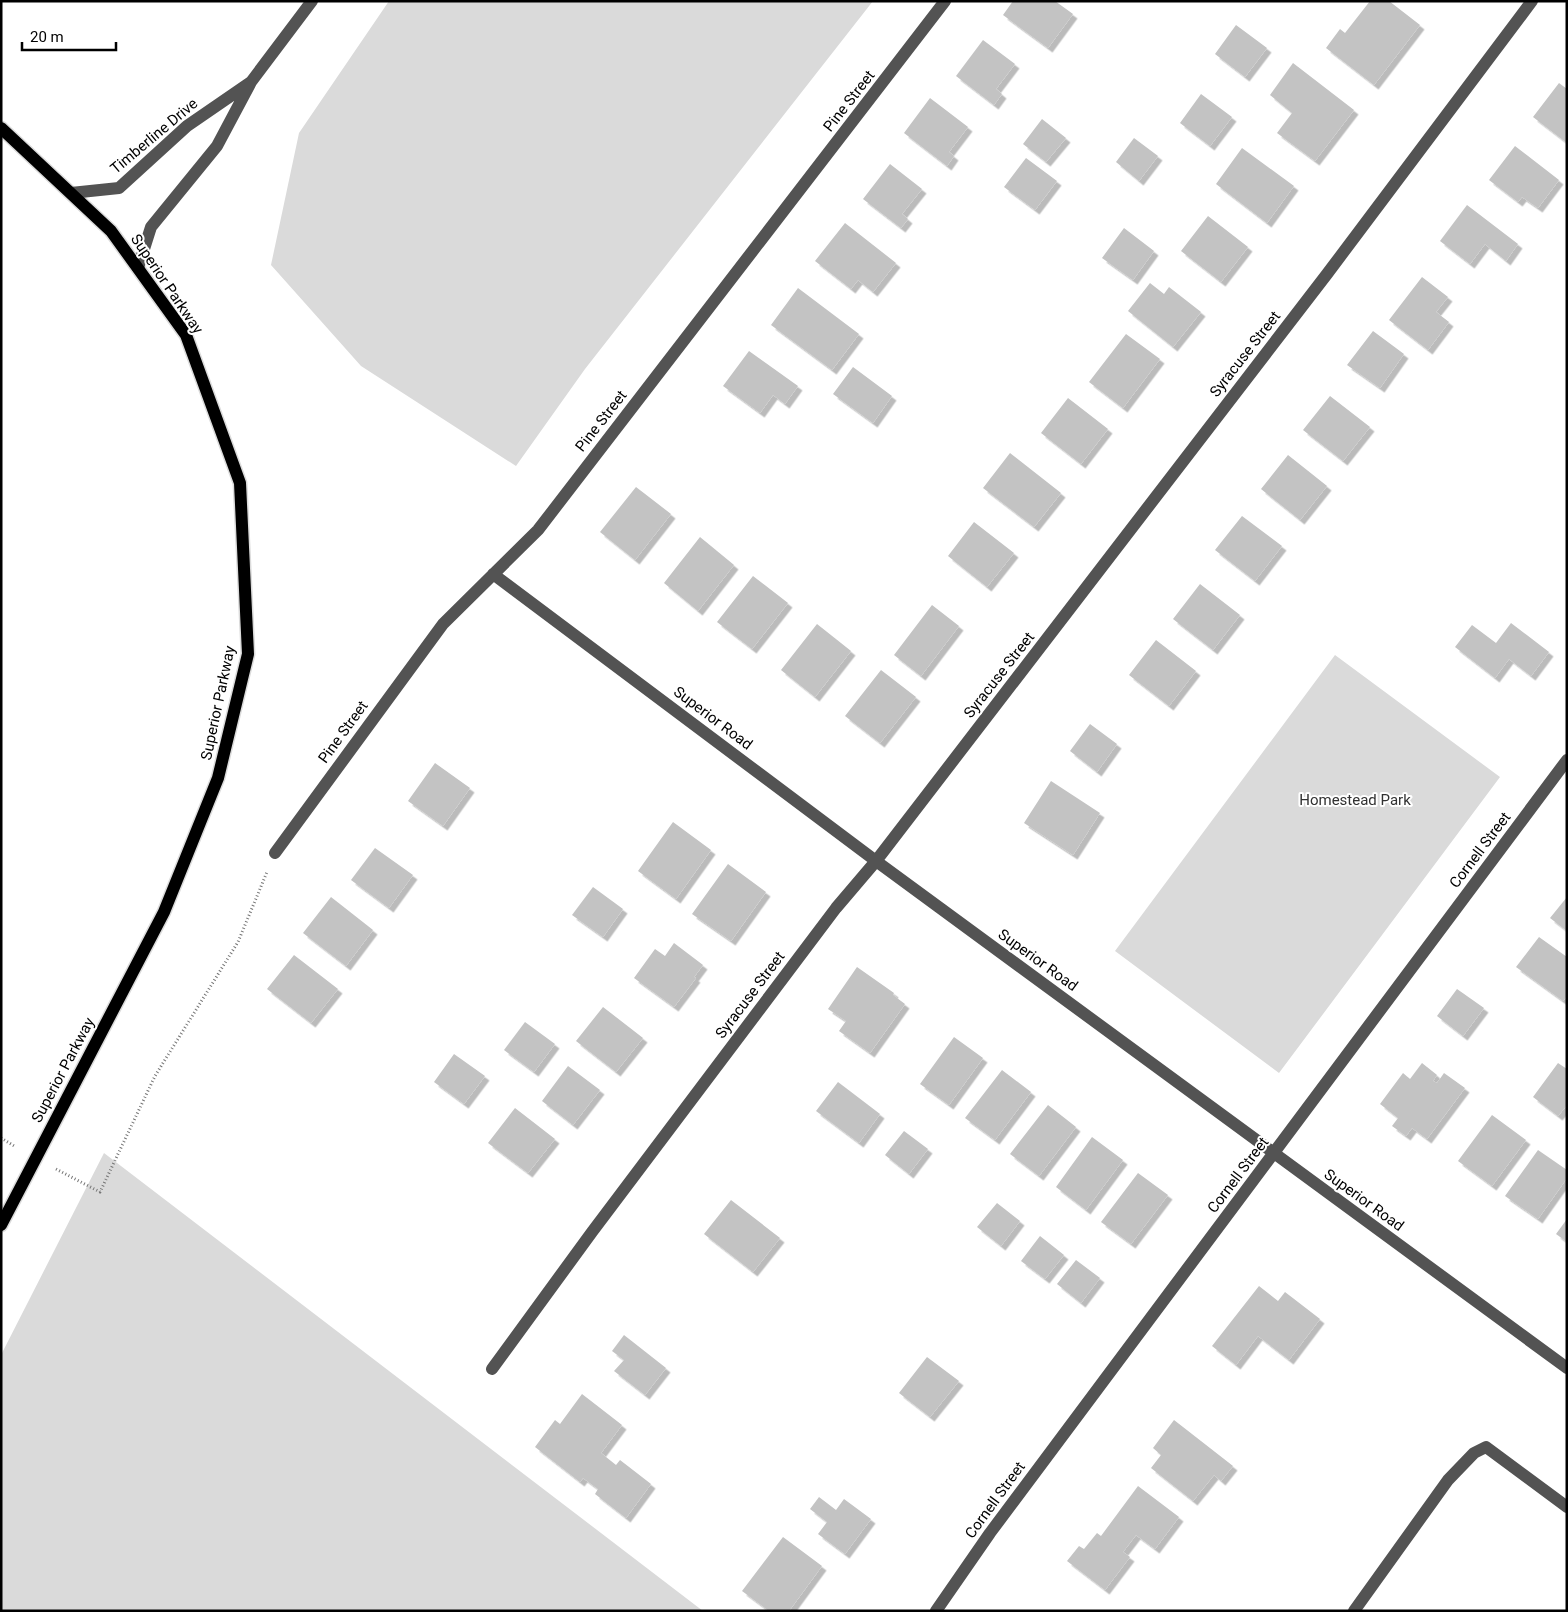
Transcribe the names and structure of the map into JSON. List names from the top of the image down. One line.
{"streets":{"main road":["Superior Parkway"],"street":["Pine Street","Timberline Drive","Syracuse Street","Superior Road","Cornell Street"]},"crossings":[["Pine Street","Superior Road"],["Timberline Drive","Superior Parkway"],["Syracuse Street","Superior Road"],["Superior Road","Cornell Street"]],"parks":["Homestead Park"],"scale_bar":"20 m"}
